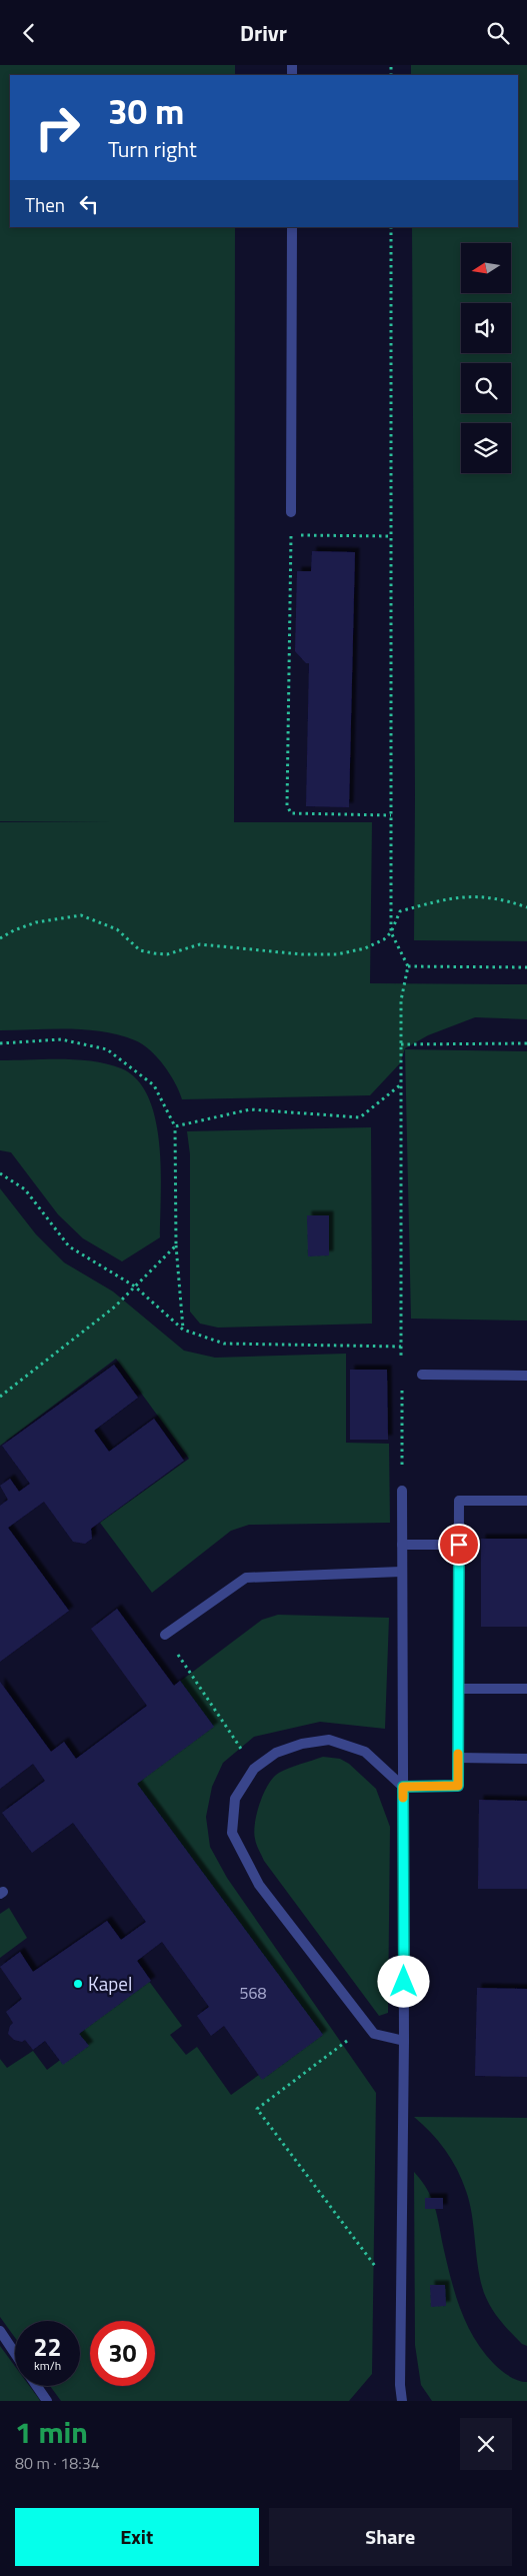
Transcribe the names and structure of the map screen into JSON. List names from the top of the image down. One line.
{"places":["Kapel"],"house_numbers":["568"],"north":"left","page":{"header":"Drivr","turn":["30 m","Turn right"],"then":"Then","speed":"22 km/h","limit":"30","heading":["1 min","80 m · 18:34"],"buttons":["Exit","Share"]}}
